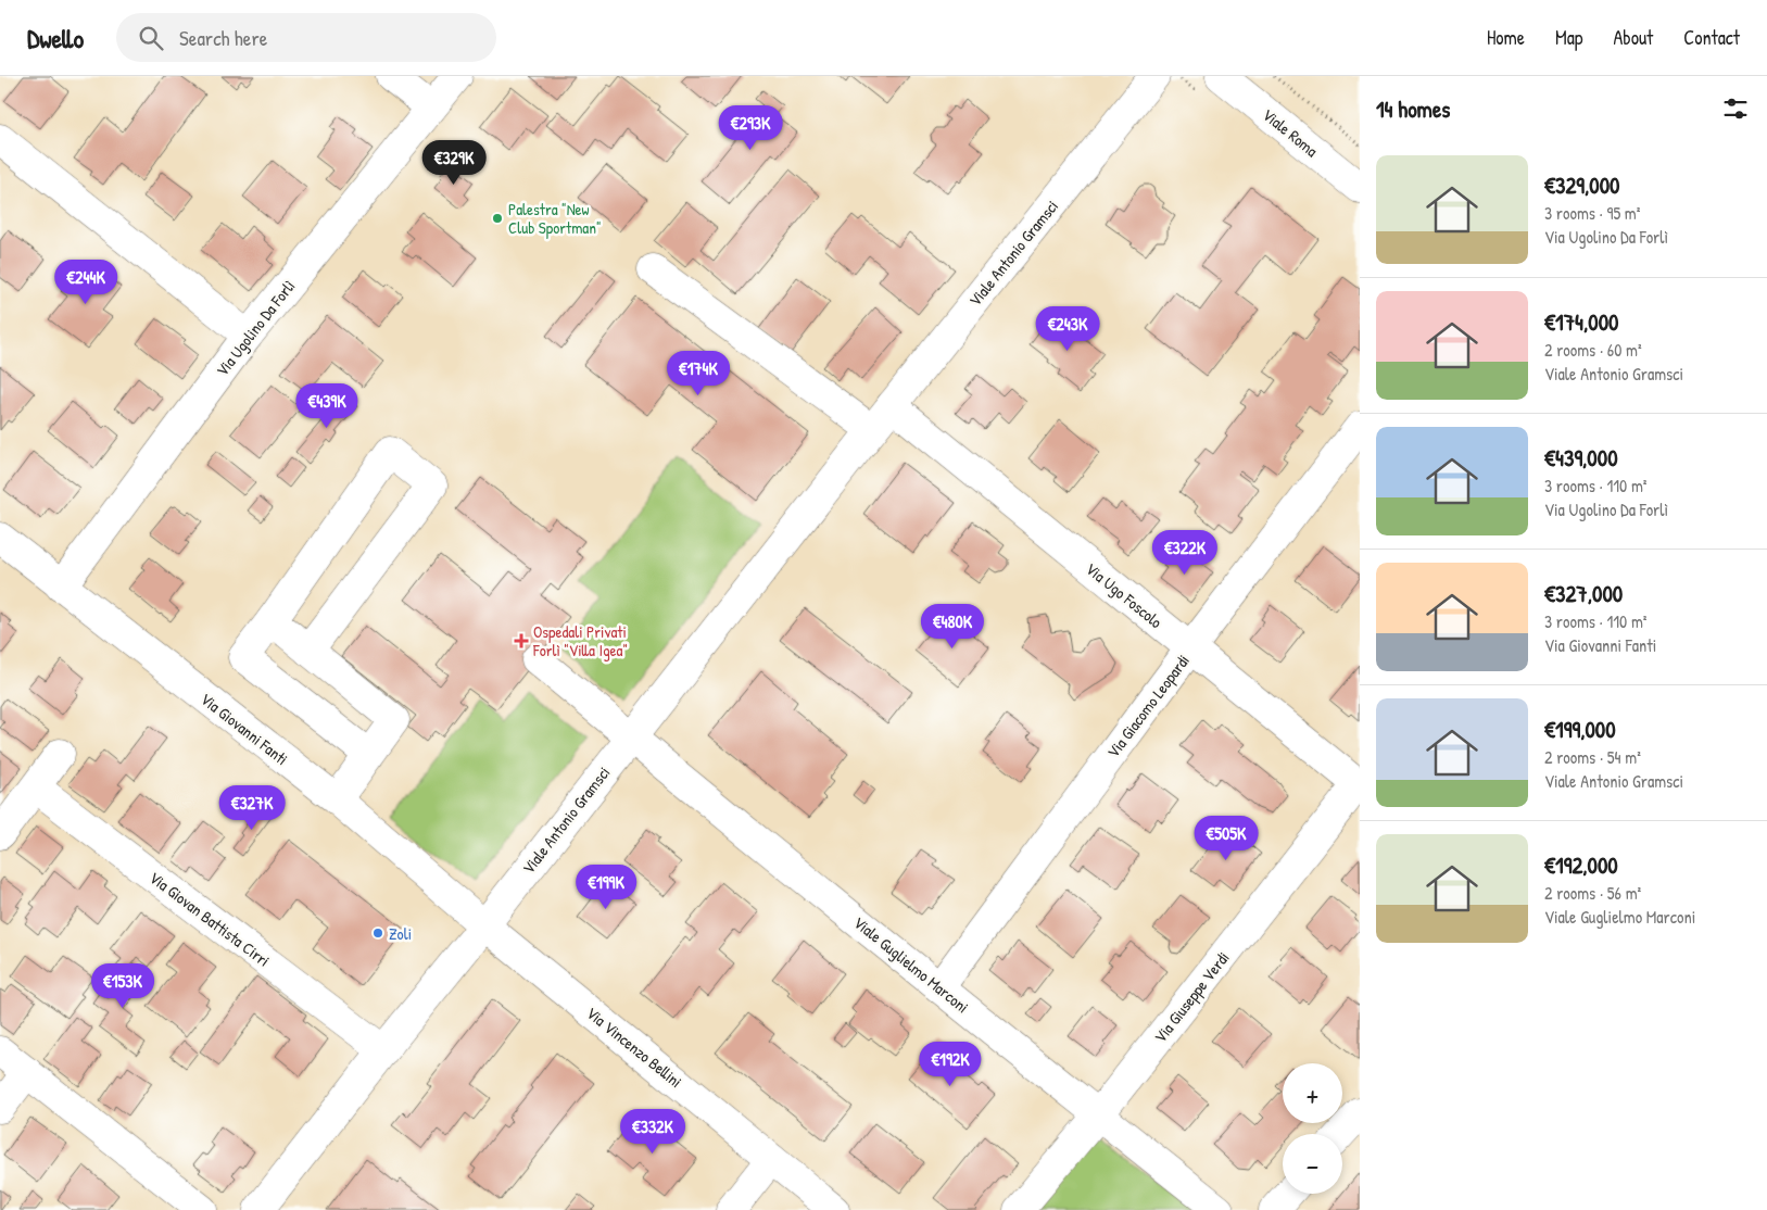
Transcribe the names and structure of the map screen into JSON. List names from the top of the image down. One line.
{"streets":{"street":["Viale Roma","Viale Antonio Gramsci","Via Ugolino Da Forlì","Via Ugo Foscolo","Via Giacomo Leopardi","Via Giovanni Fanti","Via Giovan Battista Cirri","Viale Guglielmo Marconi","Via Giuseppe Verdi","Via Vincenzo Bellini"]},"crossings":[["Viale Antonio Gramsci","Via Ugo Foscolo"],["Viale Antonio Gramsci","Via Giovanni Fanti"],["Viale Antonio Gramsci","Via Giovan Battista Cirri"],["Viale Antonio Gramsci","Viale Guglielmo Marconi"],["Viale Antonio Gramsci","Via Vincenzo Bellini"],["Via Ugolino Da Forlì","Via Giovanni Fanti"],["Via Ugo Foscolo","Via Giacomo Leopardi"],["Via Ugo Foscolo","Via Giuseppe Verdi"],["Via Giacomo Leopardi","Viale Guglielmo Marconi"],["Via Giovanni Fanti","Via Vincenzo Bellini"],["Viale Guglielmo Marconi","Via Giuseppe Verdi"]],"places":{"other":["Palestra \"New Club Sportman\"","Zoli"],"health":["Ospedali Privati Forlì \"Villa Igea\""]},"page":{"header":"Dwello","search":"Search here","nav":["Home","Map","About","Contact"],"heading":"14 homes","price":["€293K","€329K","€244K","€243K","€174K","€439K","€322K","€480K","€327K","€505K","€199K","€153K","€192K","€332K"],"list":[{"name":"€329,000","note":"3 rooms · 95 m² · Via Ugolino Da Forlì"},{"name":"€174,000","note":"2 rooms · 60 m² · Viale Antonio Gramsci"},{"name":"€439,000","note":"3 rooms · 110 m² · Via Ugolino Da Forlì"},{"name":"€327,000","note":"3 rooms · 110 m² · Via Giovanni Fanti"},{"name":"€199,000","note":"2 rooms · 54 m² · Viale Antonio Gramsci"},{"name":"€192,000","note":"2 rooms · 56 m² · Viale Guglielmo Marconi"}],"map_buttons":["+","−"]}}
